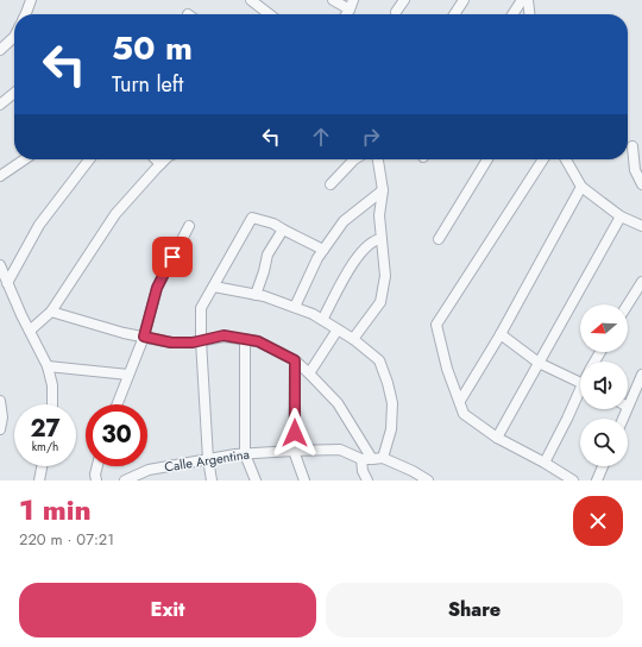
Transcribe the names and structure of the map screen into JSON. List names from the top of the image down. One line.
{"streets":{"street":["Calle Argentina"]},"north":"left","page":{"turn":["50 m","Turn left"],"speed":"27 km/h","limit":"30","heading":["1 min","220 m · 07:21"],"buttons":["Exit","Share"]}}
